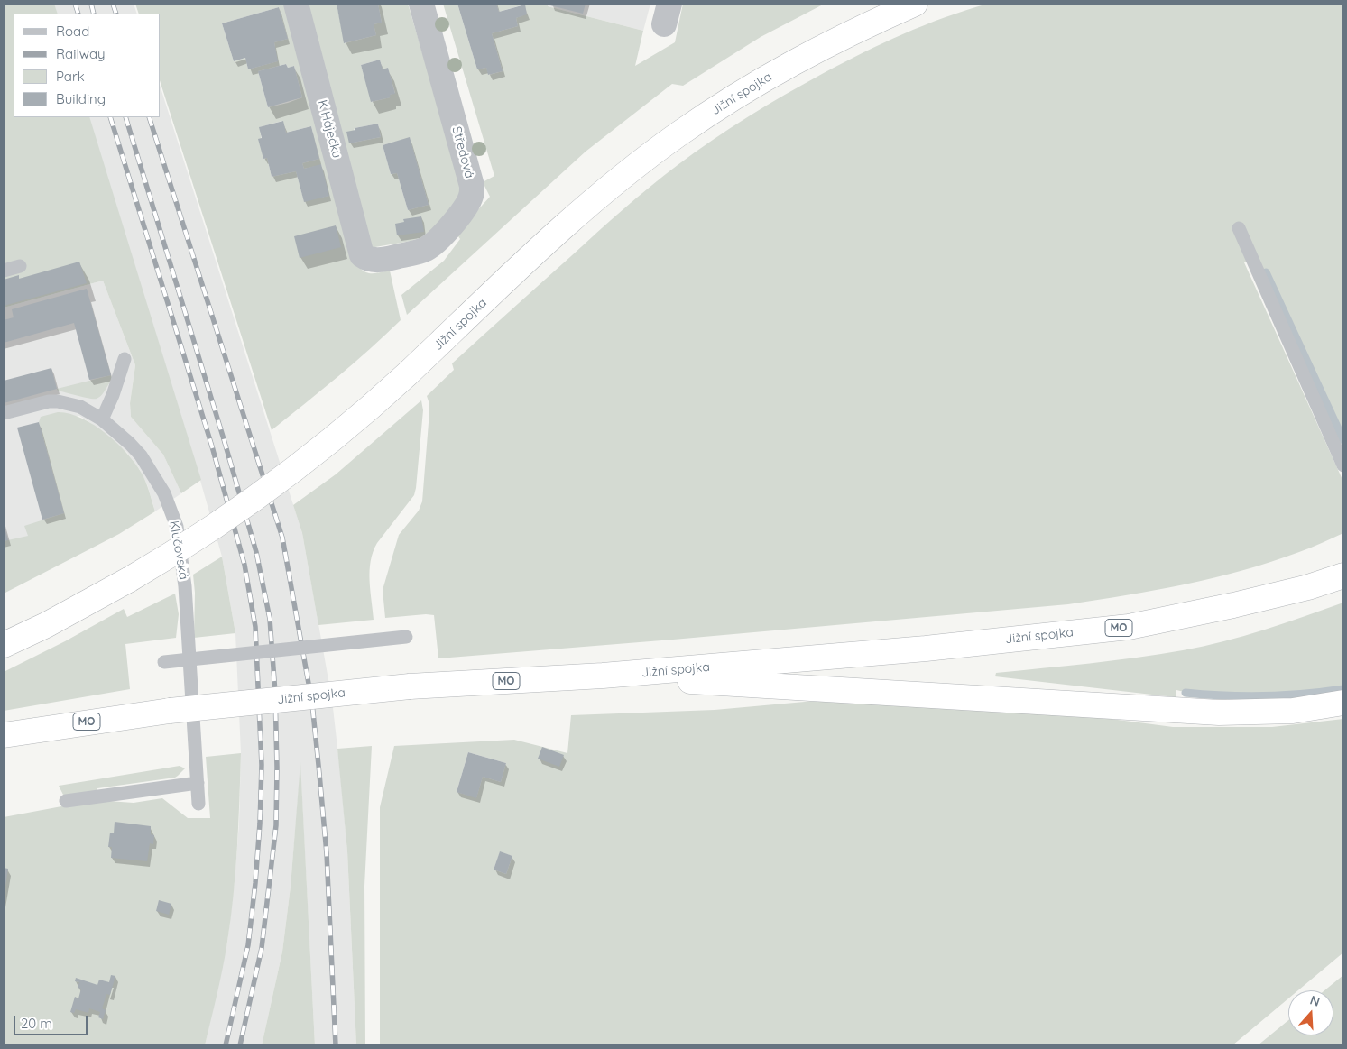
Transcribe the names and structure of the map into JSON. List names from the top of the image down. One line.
{"streets":{"highway":["Jižní spojka","MO"],"street":["K Háječku","Středová"],"lane":["Klučovská"]},"crossings":[["K Háječku","Středová"]],"legend":["Road","Railway","Park","Building"],"scale_bar":"20 m","north":"top"}
